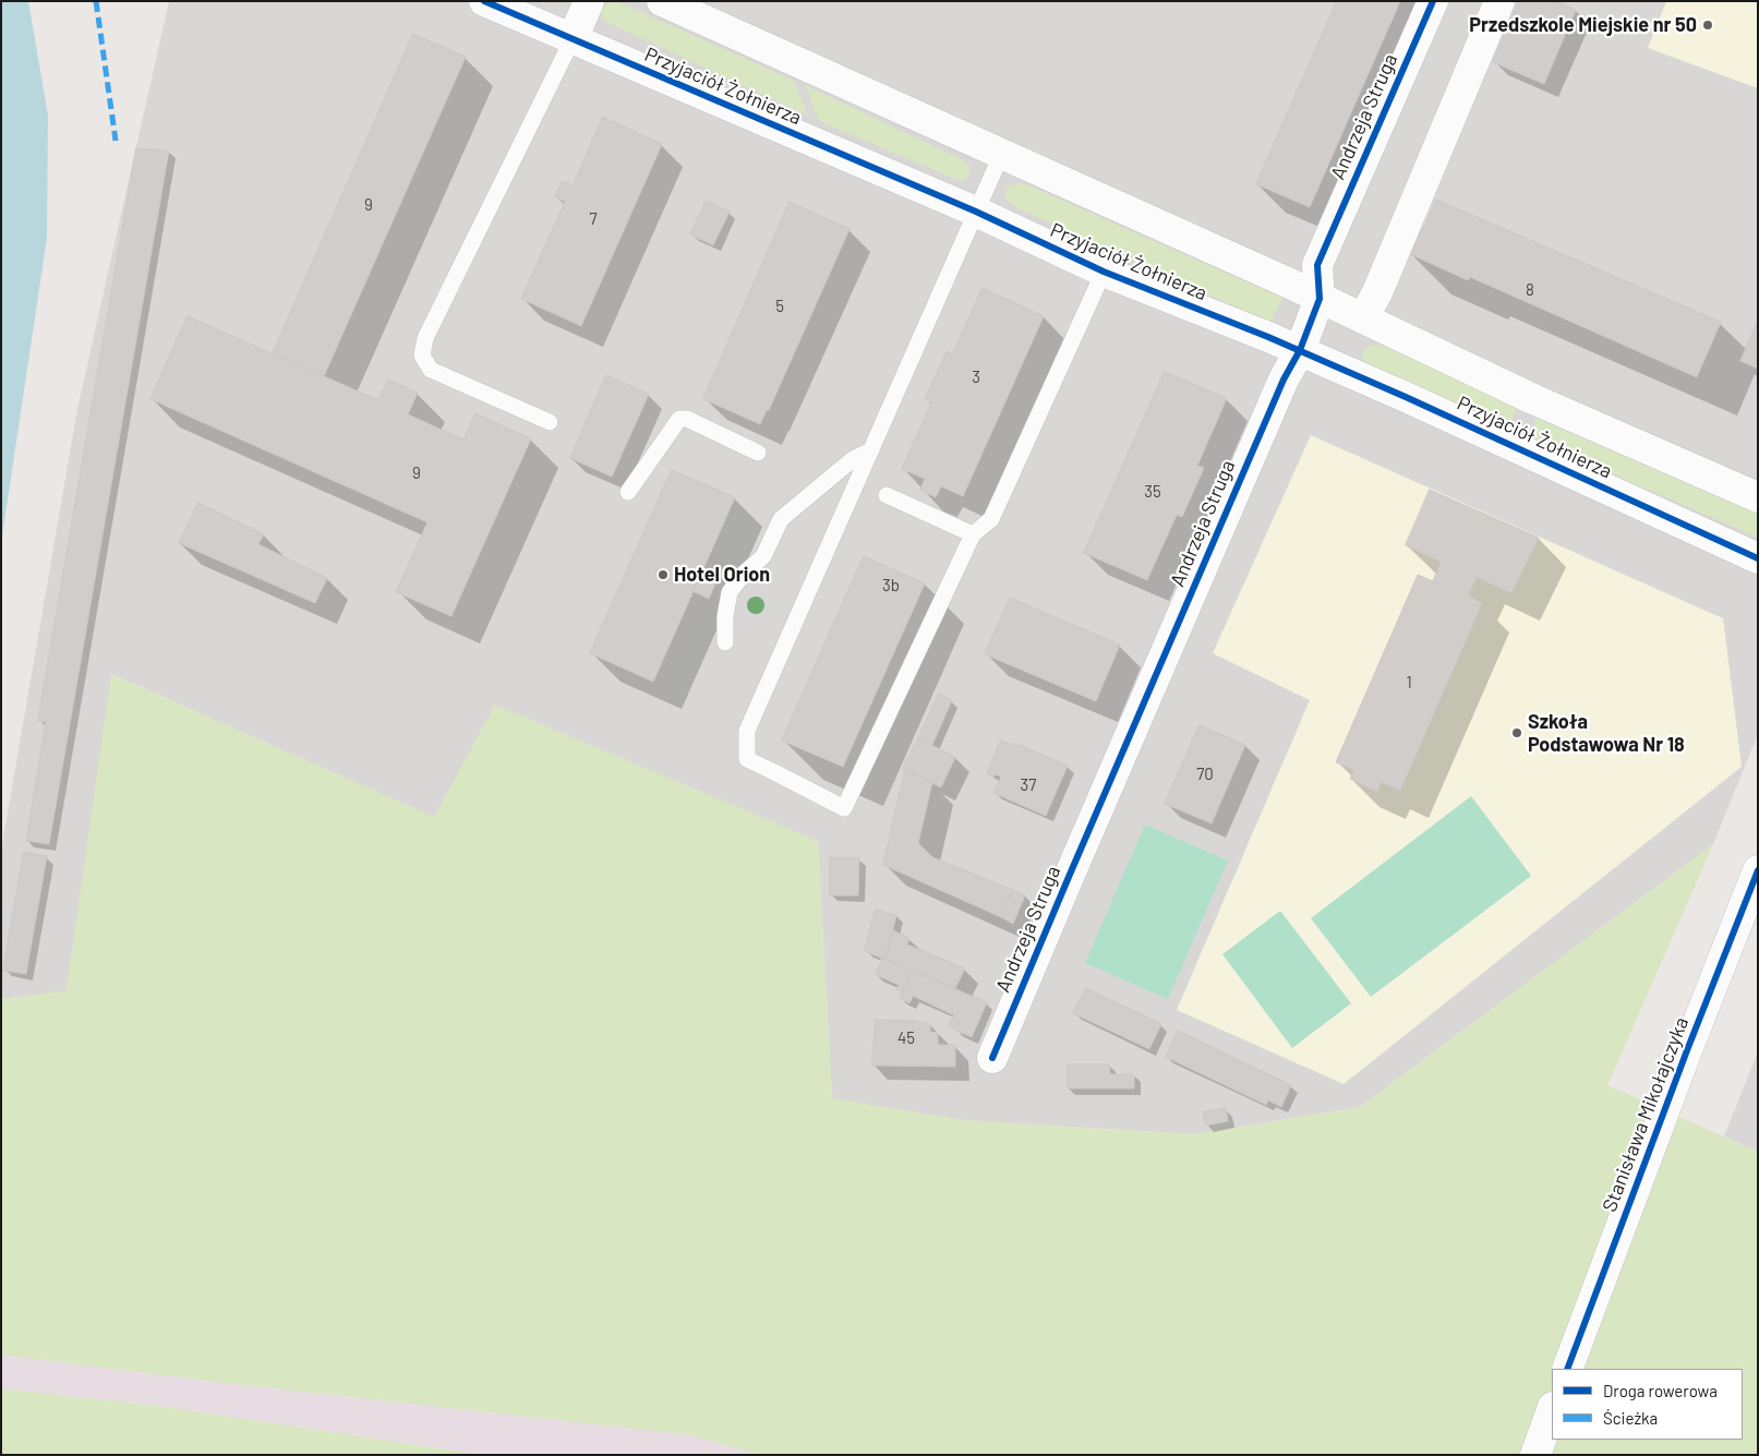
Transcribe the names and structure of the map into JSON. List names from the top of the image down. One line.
{"streets":{"street":["Przyjaciół Żołnierza","Andrzeja Struga","Stanisława Mikołajczyka"]},"crossings":[["Przyjaciół Żołnierza","Andrzeja Struga"]],"places":["Przedszkole Miejskie nr 50","Hotel Orion","Szkoła Podstawowa Nr 18"],"house_numbers":["9","7","8","5","3","9","35","3b","1","70","37","45"],"legend":["Droga rowerowa","Ścieżka"]}
